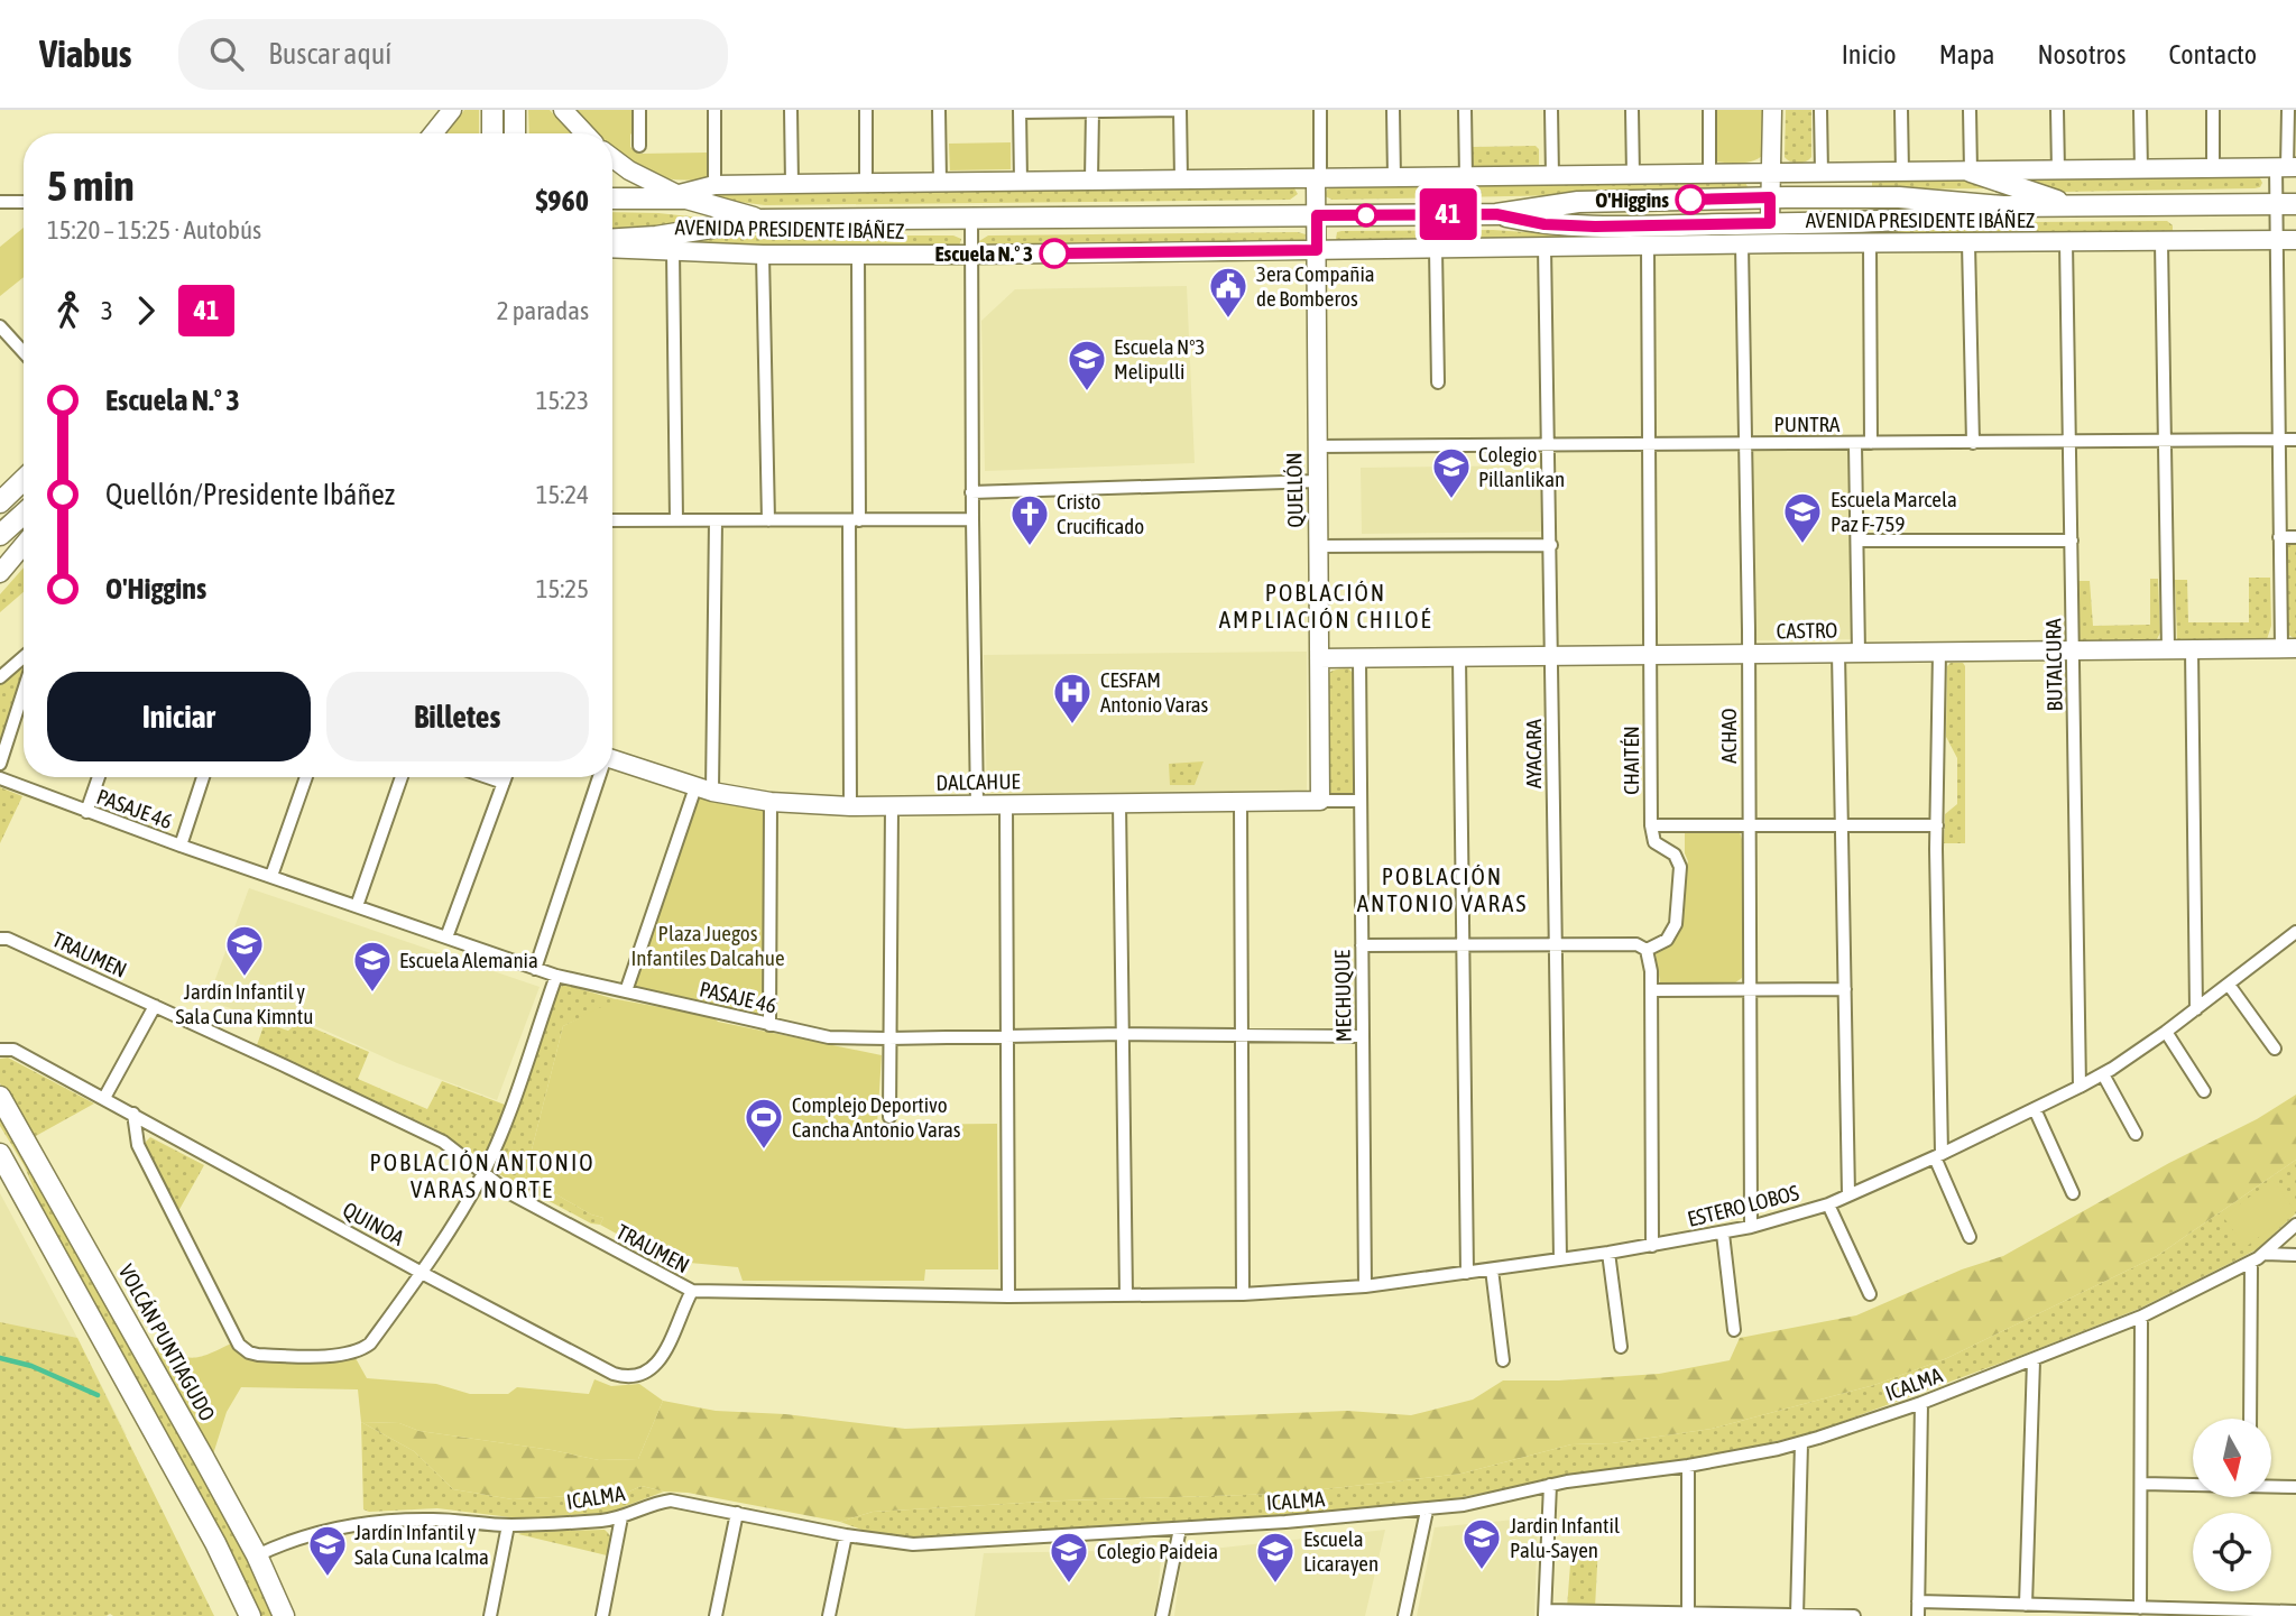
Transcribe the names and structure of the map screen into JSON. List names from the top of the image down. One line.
{"streets":{"main road":["AVENIDA PRESIDENTE IBÁÑEZ","VOLCÁN PUNTIAGUDO"],"street":["PUNTRA","QUELLÓN","CASTRO","BUTALCURA","ACHAO","AYACARA","CHAITÉN","DALCAHUE","PASAJE 46","TRAUMEN","MECHUQUE","ESTERO LOBOS","QUINOA","ICALMA"]},"crossings":[["AVENIDA PRESIDENTE IBÁÑEZ","QUELLÓN"],["AVENIDA PRESIDENTE IBÁÑEZ","BUTALCURA"],["AVENIDA PRESIDENTE IBÁÑEZ","ACHAO"],["AVENIDA PRESIDENTE IBÁÑEZ","AYACARA"],["AVENIDA PRESIDENTE IBÁÑEZ","CHAITÉN"],["PUNTRA","QUELLÓN"],["PUNTRA","BUTALCURA"],["PUNTRA","ACHAO"],["PUNTRA","AYACARA"],["PUNTRA","CHAITÉN"],["QUELLÓN","CASTRO"],["QUELLÓN","DALCAHUE"],["CASTRO","BUTALCURA"],["CASTRO","ACHAO"],["CASTRO","AYACARA"],["CASTRO","CHAITÉN"],["CASTRO","MECHUQUE"],["BUTALCURA","ESTERO LOBOS"],["ACHAO","ESTERO LOBOS"],["AYACARA","ESTERO LOBOS"],["DALCAHUE","MECHUQUE"],["PASAJE 46","MECHUQUE"],["TRAUMEN","ESTERO LOBOS"],["TRAUMEN","QUINOA"],["MECHUQUE","ESTERO LOBOS"],["VOLCÁN PUNTIAGUDO","ICALMA"]],"districts":["POBLACIÓN AMPLIACIÓN CHILOÉ","POBLACIÓN ANTONIO VARAS","POBLACIÓN ANTONIO VARAS NORTE"],"parks":["Plaza Juegos Infantiles Dalcahue"],"places":{"other":["O'Higgins","Escuela N.° 3"],"public building":["3era Compañia de Bomberos"],"school or university":["Escuela N°3 Melipulli","Colegio Pillanlikan","Escuela Marcela Paz F-759","Jardín Infantil y Sala Cuna Kimntu","Escuela Alemania","Jardin Infantil Palu-Sayen","Jardín Infantil y Sala Cuna Icalma","Colegio Paideia","Escuela Licarayen"],"church":["Cristo Crucificado"],"hospital":["CESFAM Antonio Varas"],"sports":["Complejo Deportivo Cancha Antonio Varas"]},"lines":["bus line 41"],"north":"bottom","page":{"header":"Viabus","search":"Buscar aquí","nav":["Inicio","Mapa","Nosotros","Contacto"],"on_map":"41","heading":["5 min","15:20 – 15:25 · Autobús","$960"],"legs":["3","41","2 paradas"],"list":[{"name":"Escuela N.° 3","value":"15:23"},{"name":"Quellón/Presidente Ibáñez","value":"15:24"},{"name":"O'Higgins","value":"15:25"}],"buttons":["Iniciar","Billetes"]}}
